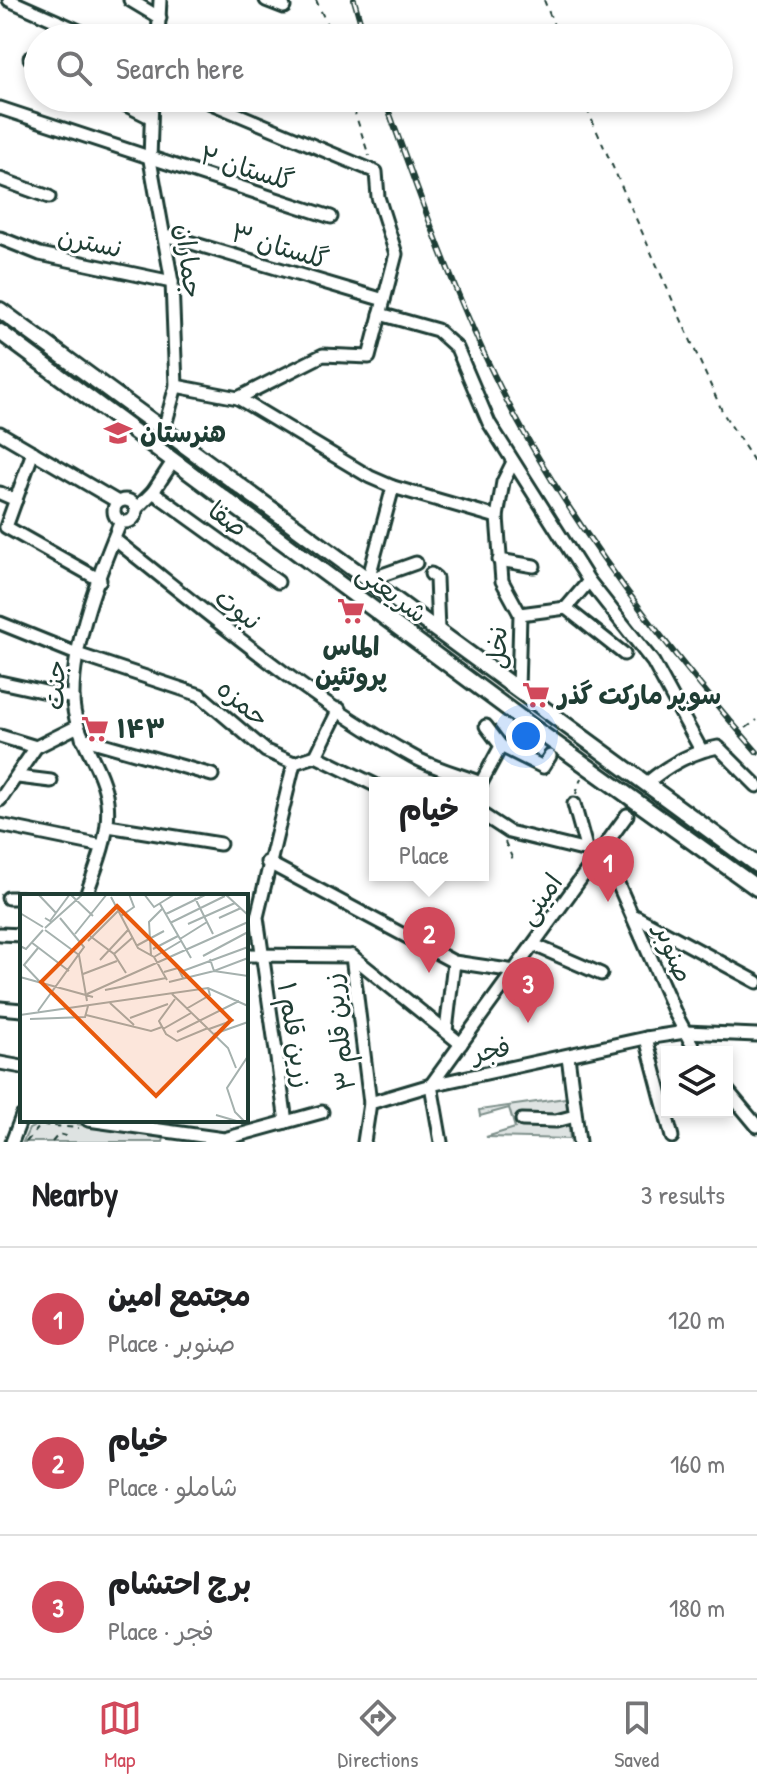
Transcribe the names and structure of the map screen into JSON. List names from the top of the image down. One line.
{"streets":{"main road":["شریعتی"],"street":["گلستان ۲","نسترن","گلستان ۳","جماران","صفا","نبوت","نخل","جنت","حمزه","امینی","صنوبر","زرین قلم ۳","زرین قلم ۱","فجر"]},"crossings":[["گلستان ۲","جماران"],["نسترن","جماران"],["گلستان ۳","جماران"],["جماران","شریعتی"],["شریعتی","نخل"],["نبوت","جنت"],["جنت","حمزه"],["حمزه","زرین قلم ۱"],["امینی","صنوبر"],["امینی","فجر"],["صنوبر","فجر"],["زرین قلم ۳","فجر"]],"places":{"school or university":["هنرستان"],"supermarket":["الماس پروتئین","سوپر مارکت گذر","۱۴۳"]},"page":{"search":"Search here","popup":["خیام","Place"],"pins":["1","2","3"],"heading":["Nearby","3 results"],"list":[{"mark":"1","name":"مجتمع امین","note":"Place · صنوبر","value":"120 m"},{"mark":"2","name":"خیام","note":"Place · شاملو","value":"160 m"},{"mark":"3","name":"برج احتشام","note":"Place · فجر","value":"180 m"}],"nav":["Map","Directions","Saved"]}}
